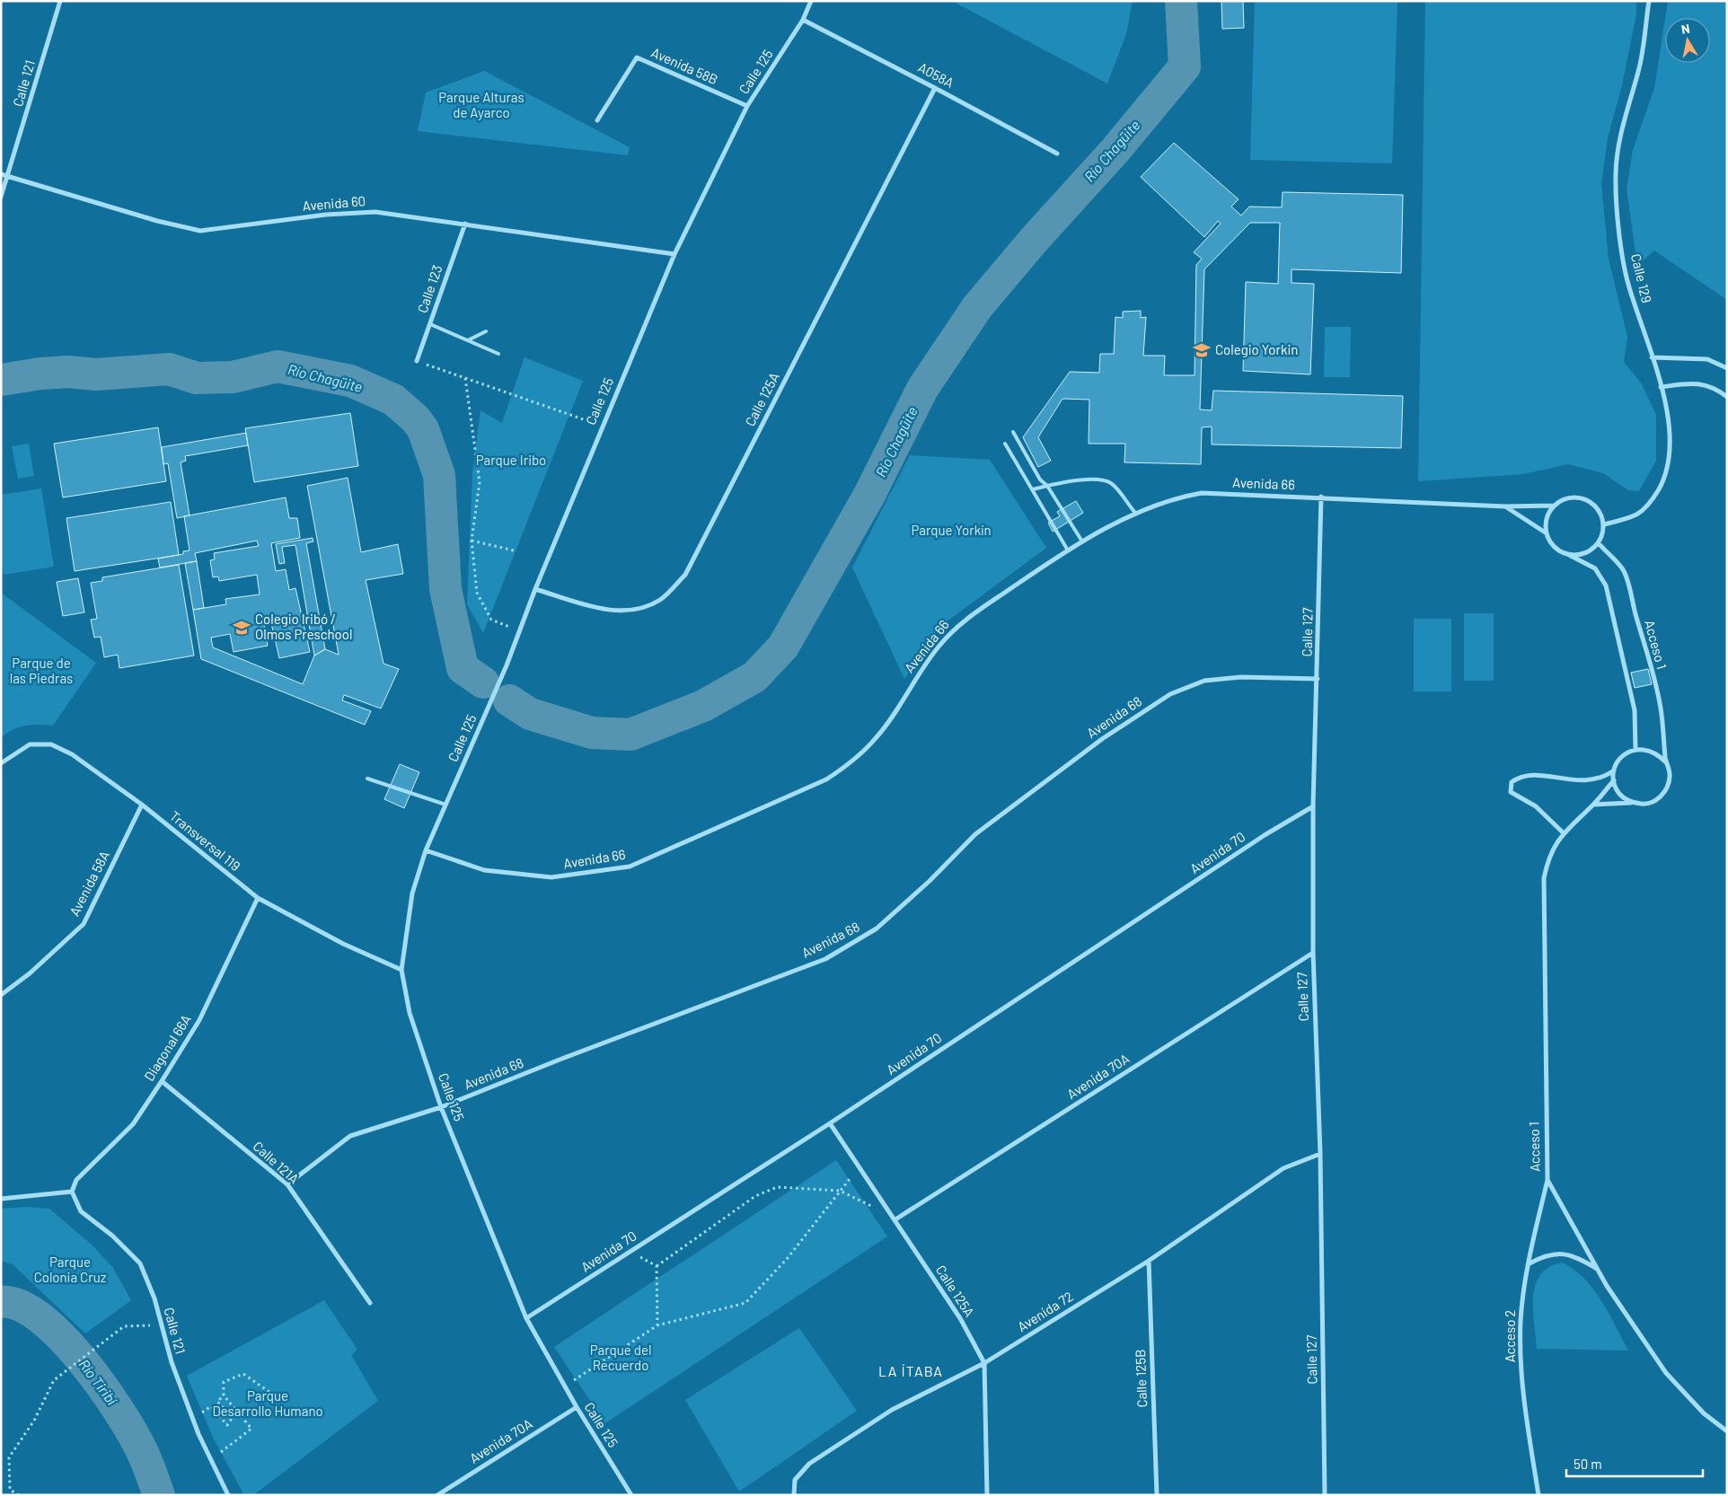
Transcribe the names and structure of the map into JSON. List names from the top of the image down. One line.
{"streets":{"street":["Avenida 58B","Calle 125","A058A","Calle 121","Avenida 60","Calle 129","Calle 123","Calle 125A","Avenida 66","Calle 127","Acceso 1","Avenida 68","Transversal 119","Avenida 70","Avenida 58A","Diagonal 66A","Avenida 70A","Calle 121A","Avenida 72","Acceso 2","Calle 125B"]},"crossings":[["Avenida 58B","Calle 125"],["Calle 125","A058A"],["Calle 125","Avenida 60"],["Calle 125","Calle 125A"],["Calle 125","Avenida 66"],["Calle 125","Avenida 68"],["Calle 125","Transversal 119"],["Calle 125","Avenida 70"],["Calle 125","Avenida 70A"],["A058A","Calle 125A"],["Calle 121","Avenida 60"],["Calle 121","Diagonal 66A"],["Avenida 60","Calle 123"],["Calle 129","Avenida 66"],["Calle 129","Acceso 1"],["Calle 125A","Avenida 70"],["Calle 125A","Avenida 70A"],["Calle 125A","Avenida 72"],["Avenida 66","Calle 127"],["Avenida 66","Acceso 1"],["Calle 127","Avenida 68"],["Calle 127","Avenida 70"],["Calle 127","Avenida 70A"],["Calle 127","Avenida 72"],["Acceso 1","Acceso 2"],["Avenida 68","Calle 121A"],["Transversal 119","Avenida 58A"],["Transversal 119","Diagonal 66A"],["Diagonal 66A","Calle 121A"],["Avenida 72","Calle 125B"]],"districts":["LA ÍTABA"],"water":["Río Chagüite","Río Tiribí"],"parks":["Parque Alturas de Ayarco","Parque Iribo","Parque Yorkín","Parque de las Piedras","Parque Colonia Cruz","Parque del Recuerdo","Parque Desarrollo Humano"],"places":{"school or university":["Colegio Yorkin","Colegio Iribó / Olmos Preschool"]},"scale_bar":"50 m","north":"top"}
